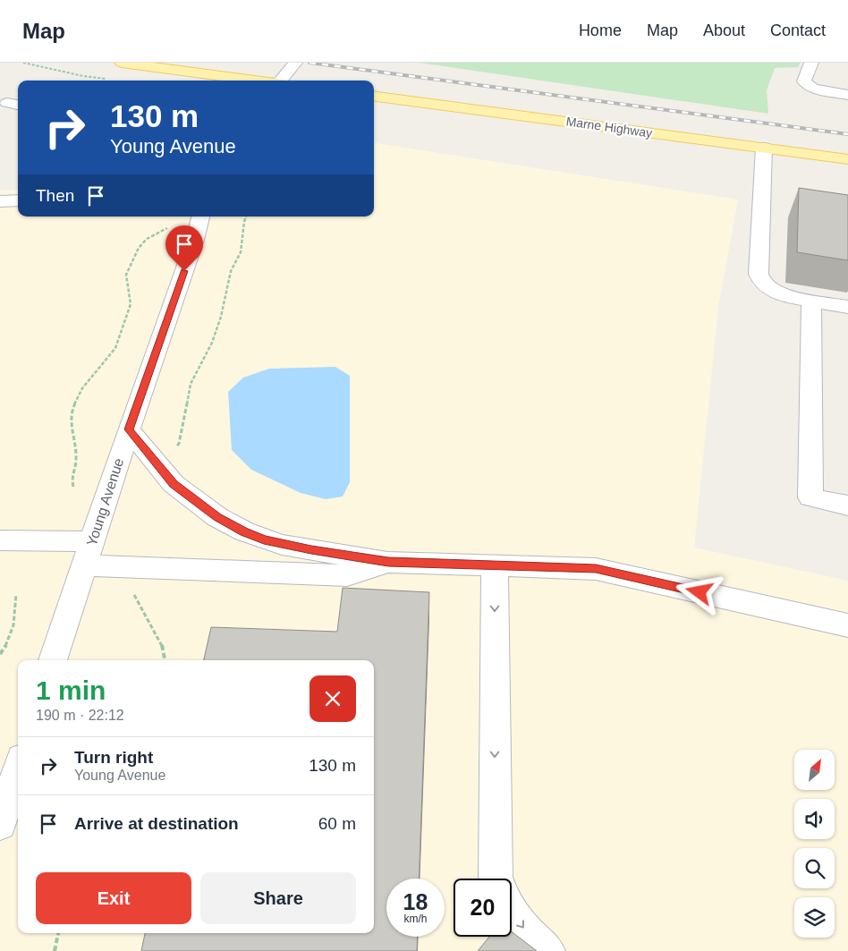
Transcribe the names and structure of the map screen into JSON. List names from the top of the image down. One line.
{"streets":{"main road":["Marne Highway"],"street":["Young Avenue"]},"north":"top right","page":{"header":"Map","nav":["Home","Map","About","Contact"],"turn":["130 m","Young Avenue"],"then":"Then","heading":["1 min","190 m · 22:12"],"list":[{"name":"Turn right","note":"Young Avenue","value":"130 m"},{"name":"Arrive at destination","value":"60 m"}],"buttons":["Exit","Share"],"speed":"18 km/h","limit":"20"}}
